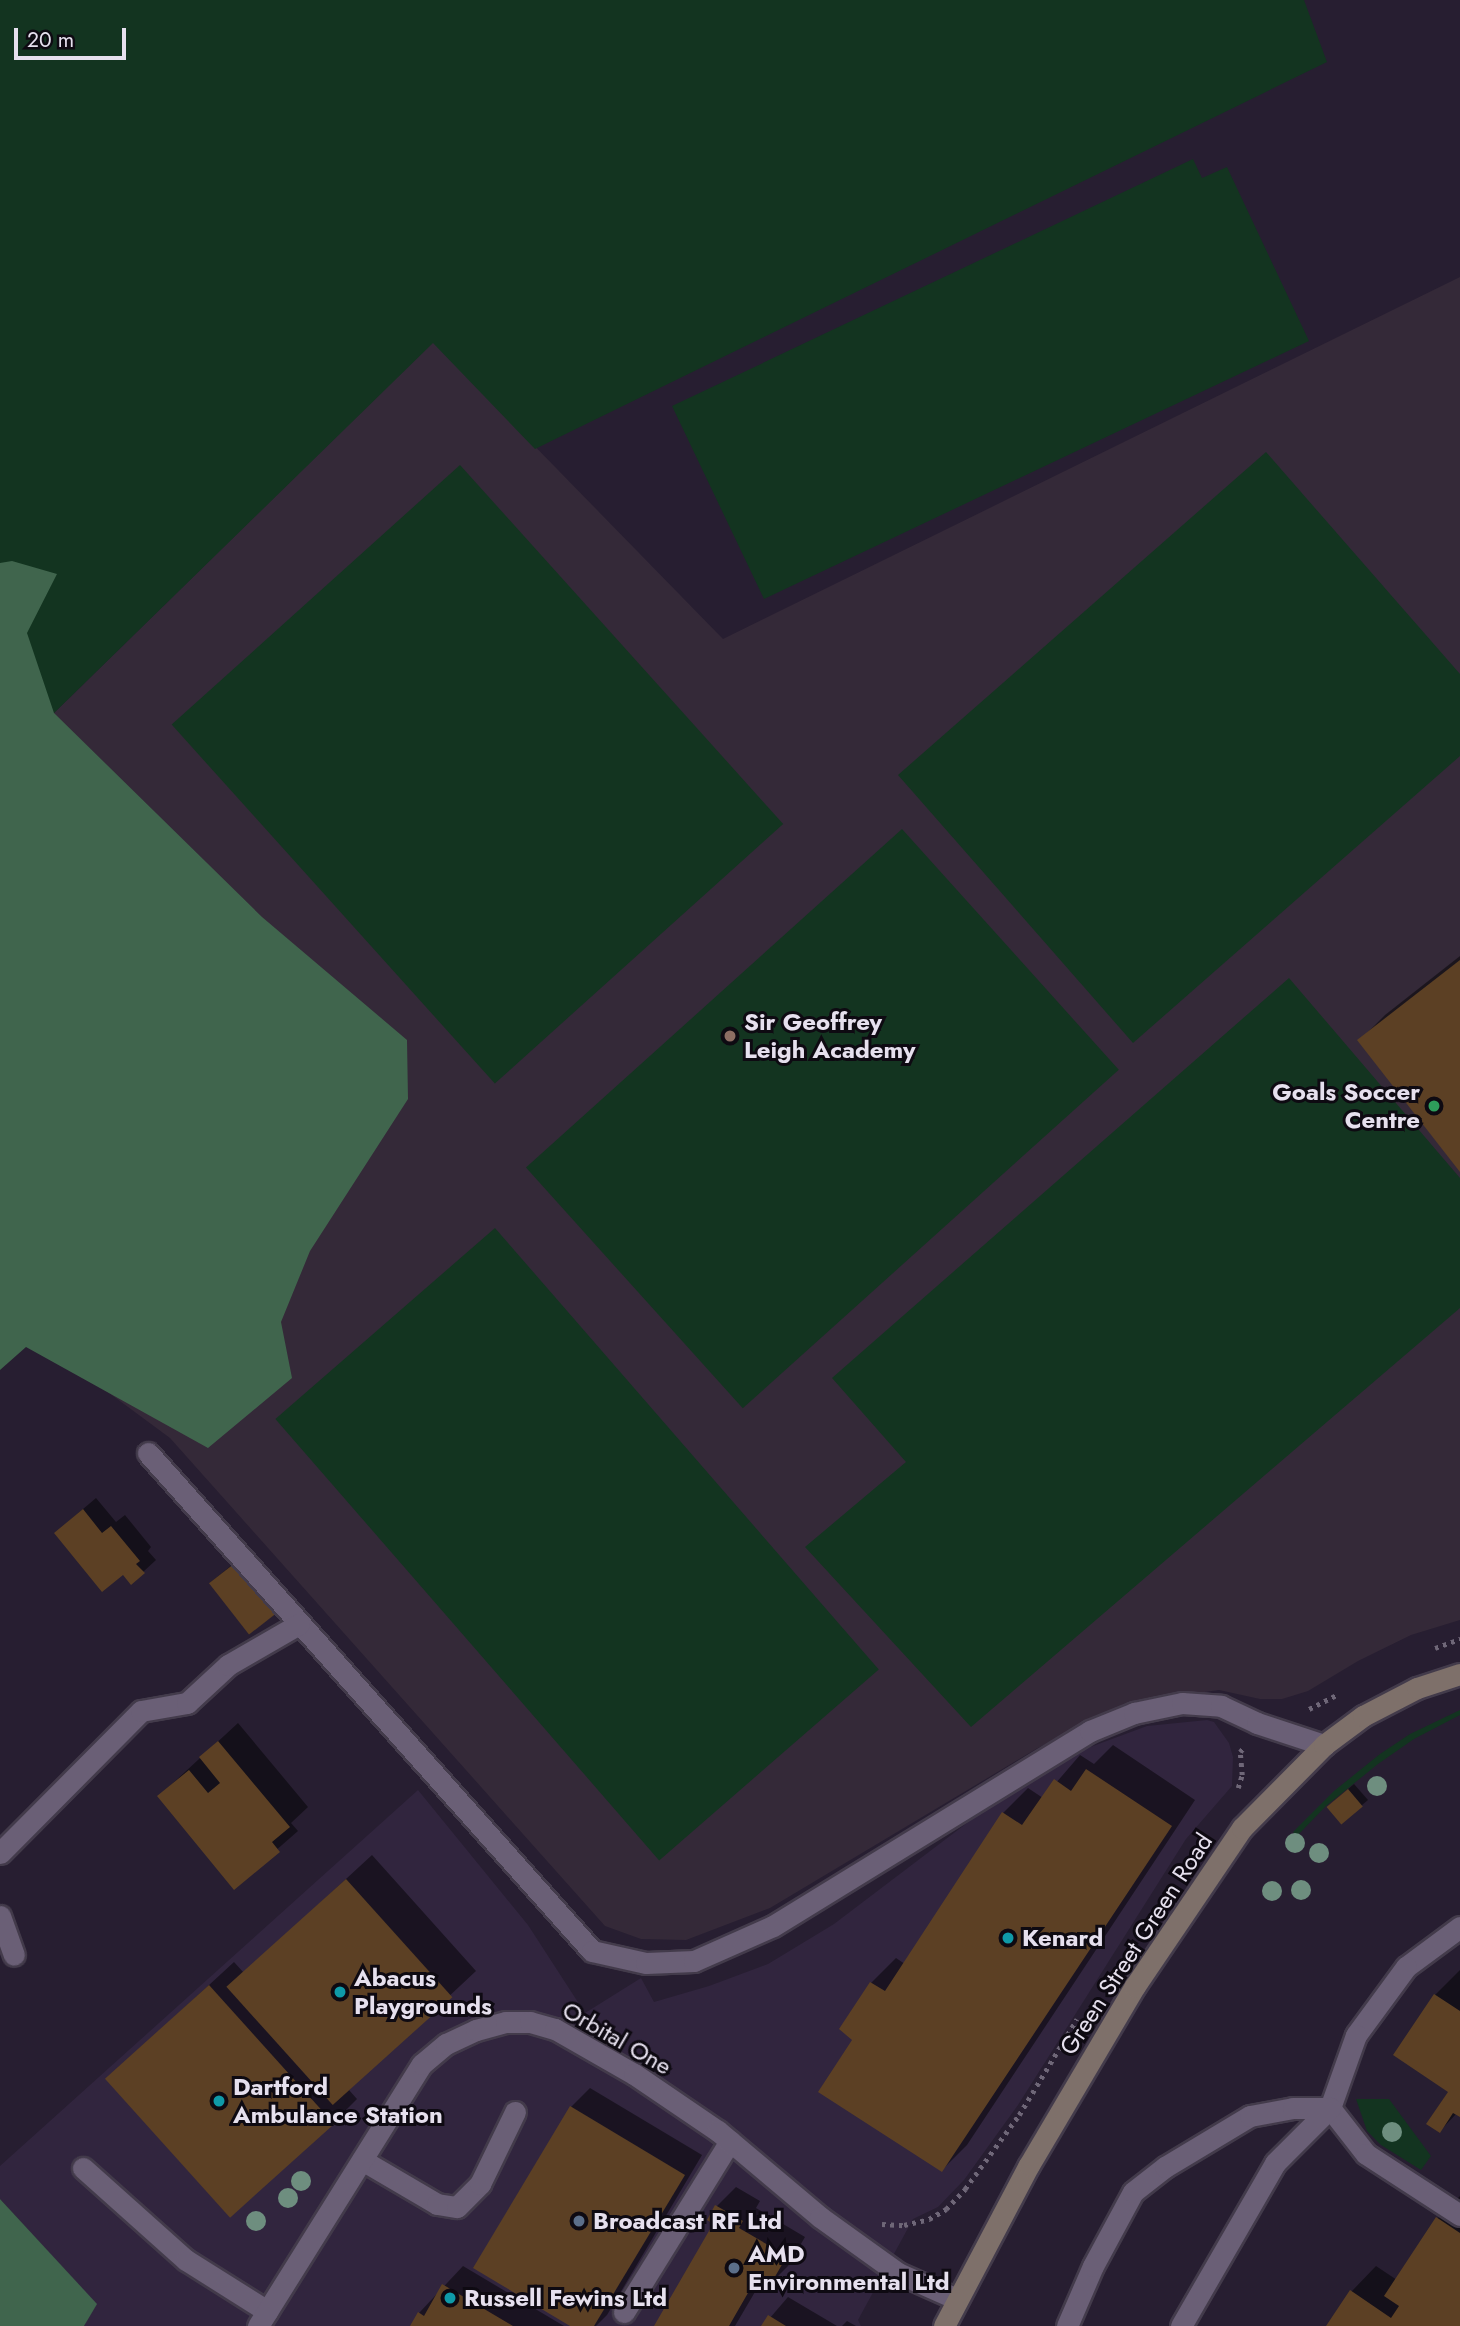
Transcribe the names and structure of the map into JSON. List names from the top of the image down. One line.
{"streets":{"main road":["Green Street Green Road"],"lane":["Orbital One"]},"crossings":[["Green Street Green Road","Orbital One"]],"places":["Sir Geoffrey Leigh Academy","Goals Soccer Centre","Kenard","Abacus Playgrounds","Dartford Ambulance Station","Broadcast RF Ltd","AMD Environmental Ltd","Russell Fewins Ltd"],"scale_bar":"20 m"}
